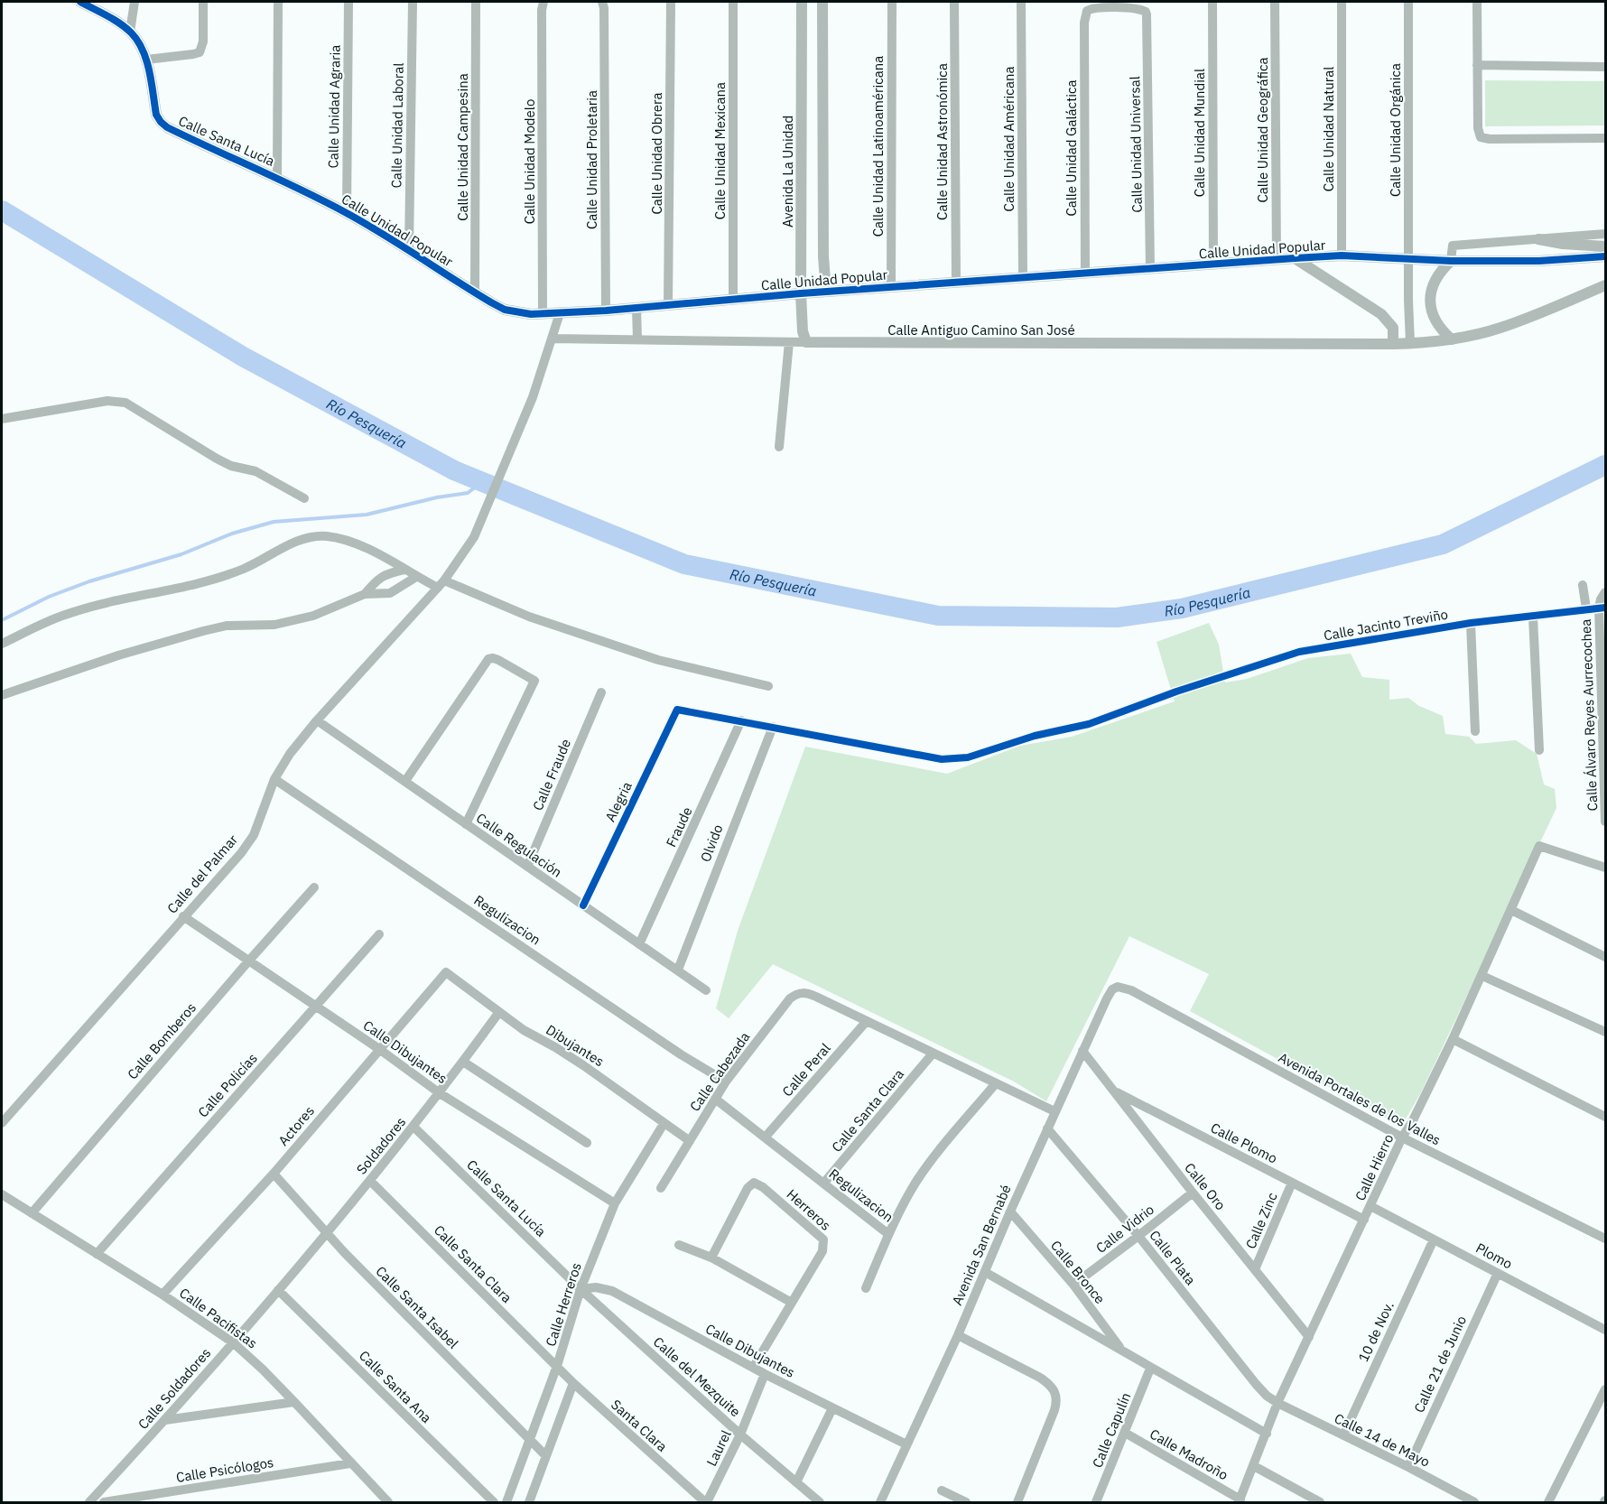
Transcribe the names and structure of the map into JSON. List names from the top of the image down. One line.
{"streets":{"street":["Calle Unidad Agraria","Calle Unidad Laboral","Calle Unidad Natural","Calle Unidad Geográfica","Calle Unidad Orgánica","Calle Unidad Mundial","Calle Unidad Américana","Calle Santa Lucía","Calle Unidad Astronómica","Calle Unidad Universal","Calle Unidad Latinoaméricana","Calle Unidad Campesina","Calle Unidad Galáctica","Calle Unidad Mexicana","Calle Unidad Obrera","Calle Unidad Proletaria","Calle Unidad Modelo","Avenida La Unidad","Calle Unidad Popular","Calle Antiguo Camino San José","Calle Jacinto Treviño","Calle Álvaro Reyes Aurrecochea","Calle Fraude","Alegria","Fraude","Olvido","Calle Regulación","Calle del Palmar","Regulizacion","Calle Bomberos","Dibujantes","Calle Dibujantes","Calle Peral","Calle Cabezada","Calle Policías","Avenida Portales de los Valles","Calle Santa Clara","Actores","Calle Plomo","Soldadores","Calle Hierro","Calle Oro","Herreros","Calle Zinc","Calle Vidrio","Avenida San Bernabé","Plomo","Calle Plata","Calle Bronce","Calle Herreros","Calle Santa Isabel","Calle Pacifistas","10 de Nov.","Calle 21 de Junio","Calle del Mezquite","Calle Santa Ana","Calle Soldadores","Santa Clara","Calle Capulín","Calle 14 de Mayo","Laurel","Calle Madroño","Calle Psicólogos"]},"crossings":[["Calle Unidad Agraria","Calle Unidad Popular"],["Calle Unidad Laboral","Calle Unidad Popular"],["Calle Unidad Natural","Calle Unidad Popular"],["Calle Unidad Geográfica","Calle Unidad Popular"],["Calle Unidad Orgánica","Calle Unidad Popular"],["Calle Unidad Orgánica","Calle Antiguo Camino San José"],["Calle Unidad Mundial","Calle Unidad Popular"],["Calle Unidad Américana","Calle Unidad Popular"],["Calle Santa Lucía","Calle Unidad Popular"],["Calle Santa Lucía","Calle Dibujantes"],["Calle Santa Lucía","Soldadores"],["Calle Santa Lucía","Calle Herreros"],["Calle Santa Lucía","Calle del Mezquite"],["Calle Unidad Astronómica","Calle Unidad Popular"],["Calle Unidad Universal","Calle Unidad Galáctica"],["Calle Unidad Universal","Calle Unidad Popular"],["Calle Unidad Latinoaméricana","Calle Unidad Popular"],["Calle Unidad Campesina","Calle Unidad Popular"],["Calle Unidad Galáctica","Calle Unidad Popular"],["Calle Unidad Mexicana","Calle Unidad Popular"],["Calle Unidad Obrera","Calle Unidad Popular"],["Calle Unidad Proletaria","Calle Unidad Popular"],["Calle Unidad Modelo","Calle Unidad Popular"],["Avenida La Unidad","Calle Unidad Popular"],["Avenida La Unidad","Calle Antiguo Camino San José"],["Calle Unidad Popular","Calle del Palmar"],["Calle Antiguo Camino San José","Calle del Palmar"],["Calle Jacinto Treviño","Calle Álvaro Reyes Aurrecochea"],["Calle Jacinto Treviño","Alegria"],["Calle Jacinto Treviño","Fraude"],["Calle Jacinto Treviño","Olvido"],["Calle Fraude","Calle Regulación"],["Alegria","Calle Regulación"],["Fraude","Calle Regulación"],["Olvido","Calle Regulación"],["Calle Regulación","Calle del Palmar"],["Calle del Palmar","Regulizacion"],["Calle del Palmar","Calle Dibujantes"],["Regulizacion","Calle Peral"],["Regulizacion","Calle Cabezada"],["Regulizacion","Calle Santa Clara"],["Calle Bomberos","Calle Dibujantes"],["Calle Bomberos","Calle Pacifistas"],["Dibujantes","Calle Cabezada"],["Dibujantes","Actores"],["Dibujantes","Soldadores"],["Dibujantes","Calle Herreros"],["Calle Dibujantes","Calle Policías"],["Calle Dibujantes","Actores"],["Calle Dibujantes","Soldadores"],["Calle Dibujantes","Herreros"],["Calle Dibujantes","Avenida San Bernabé"],["Calle Dibujantes","Calle Herreros"],["Calle Dibujantes","Calle del Mezquite"],["Calle Dibujantes","Laurel"],["Calle Peral","Calle Cabezada"],["Calle Policías","Calle Pacifistas"],["Avenida Portales de los Valles","Calle Hierro"],["Avenida Portales de los Valles","Avenida San Bernabé"],["Calle Santa Clara","Soldadores"],["Calle Santa Clara","Calle Herreros"],["Calle Santa Clara","Santa Clara"],["Actores","Calle Santa Isabel"],["Actores","Calle Pacifistas"],["Calle Plomo","Calle Hierro"],["Calle Plomo","Calle Oro"],["Calle Plomo","Calle Zinc"],["Soldadores","Calle Santa Isabel"],["Soldadores","Calle Santa Ana"],["Soldadores","Calle Soldadores"],["Calle Hierro","Calle Oro"],["Calle Hierro","Plomo"],["Calle Hierro","Calle Plata"],["Calle Hierro","Calle Bronce"],["Calle Hierro","Calle 14 de Mayo"],["Calle Hierro","Calle Madroño"],["Calle Oro","Calle Zinc"],["Calle Oro","Calle Vidrio"],["Calle Oro","Avenida San Bernabé"],["Calle Vidrio","Calle Plata"],["Calle Vidrio","Calle Bronce"],["Avenida San Bernabé","Calle Plata"],["Avenida San Bernabé","Calle Bronce"],["Plomo","10 de Nov."],["Plomo","Calle 21 de Junio"],["Calle Plata","Calle 14 de Mayo"],["Calle Bronce","Calle Capulín"],["Calle Herreros","Calle Santa Isabel"],["Calle Herreros","Calle del Mezquite"],["Calle Herreros","Santa Clara"],["Calle Pacifistas","Calle Soldadores"],["Calle Pacifistas","Calle Psicólogos"],["10 de Nov.","Calle 14 de Mayo"],["Calle 21 de Junio","Calle 14 de Mayo"],["Calle del Mezquite","Laurel"],["Calle Santa Ana","Calle Soldadores"],["Santa Clara","Laurel"],["Calle Capulín","Calle Madroño"]],"water":["Río Pesquería"]}
